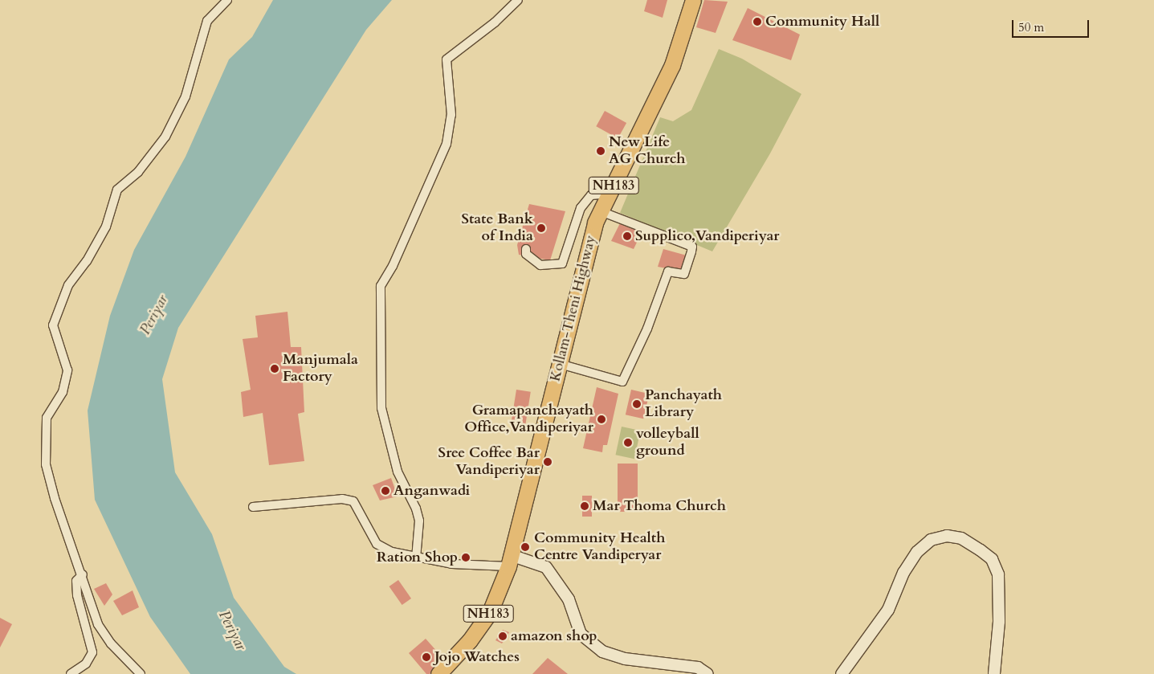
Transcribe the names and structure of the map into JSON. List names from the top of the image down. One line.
{"streets":{"highway":["NH183","Kollam-Theni Highway"]},"water":["Periyar"],"places":["Community Hall","New Life AG Church","State Bank of India","Supplico,Vandiperiyar","Manjumala Factory","Panchayath Library","Gramapanchayath Office,Vandiperiyar","volleyball ground","Sree Coffee Bar Vandiperiyar","Anganwadi","Mar Thoma Church","Community Health Centre Vandiperyar","Ration Shop","amazon shop","Jojo Watches"],"scale_bar":"50 m"}
